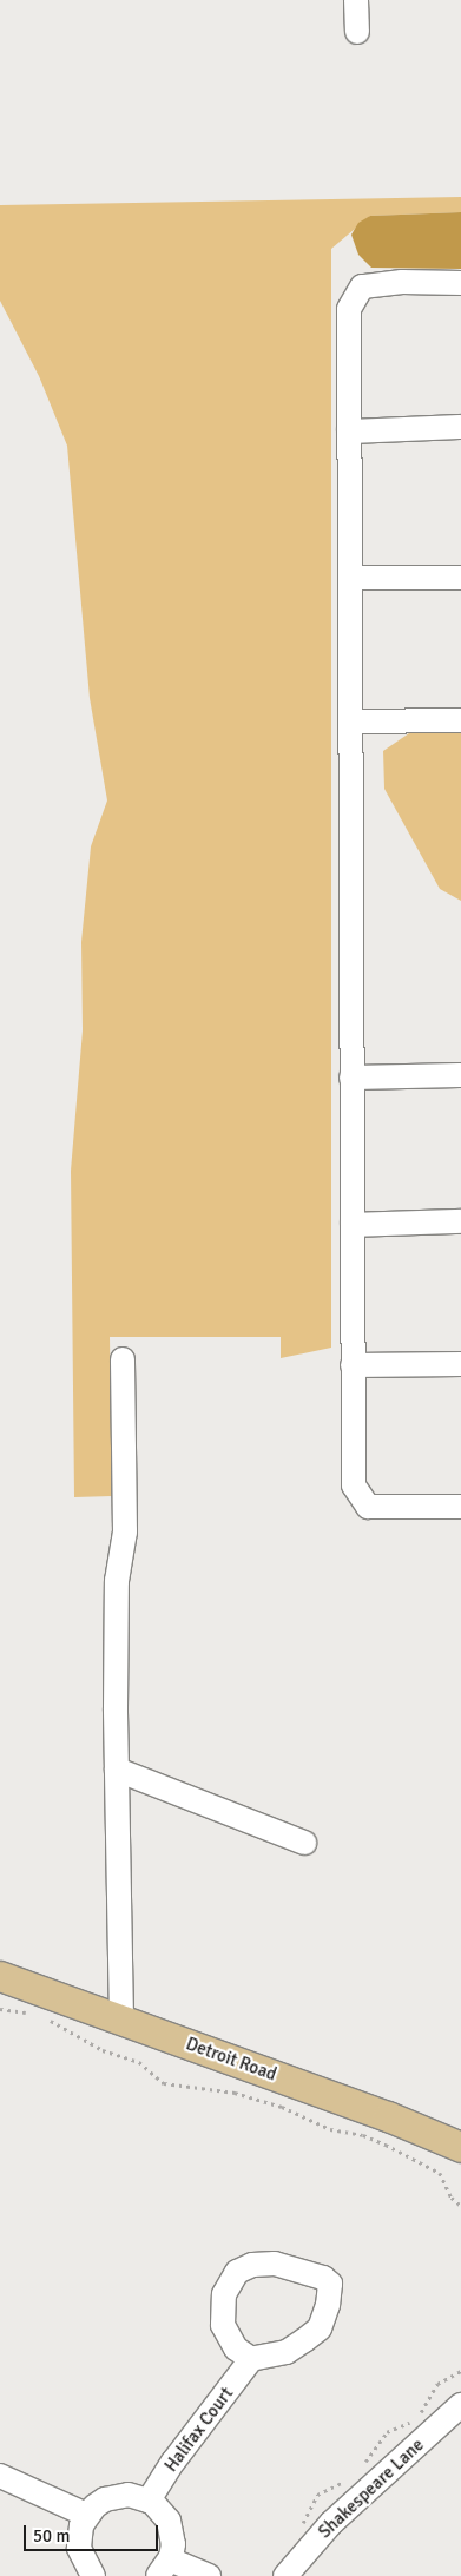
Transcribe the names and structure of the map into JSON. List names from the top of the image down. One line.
{"streets":{"main road":["Detroit Road"],"street":["Halifax Court","Shakespeare Lane"]},"scale_bar":"50 m"}
